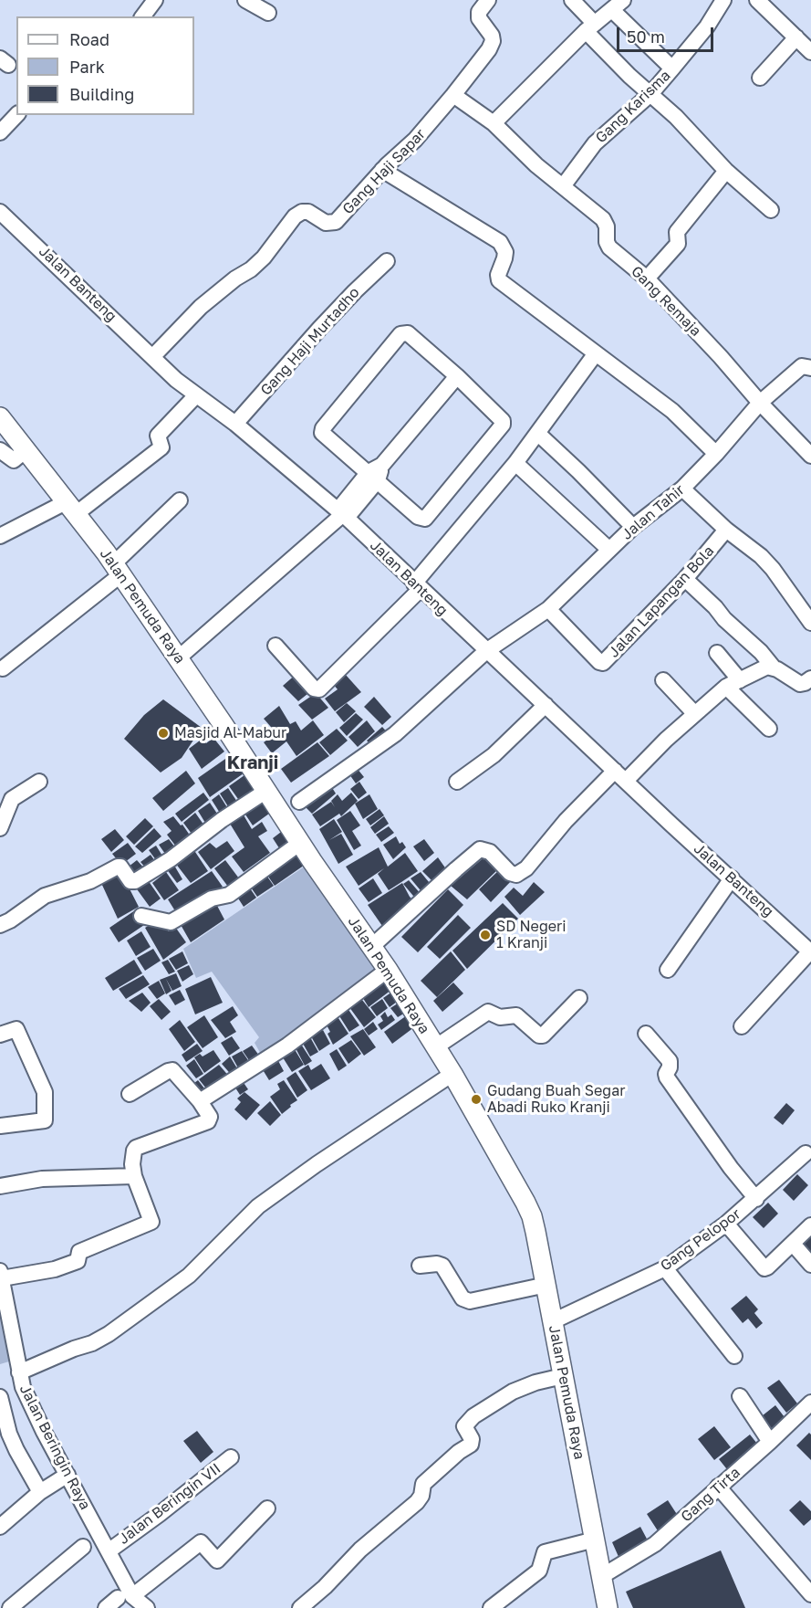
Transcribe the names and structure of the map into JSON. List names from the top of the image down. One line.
{"streets":{"main road":["Jalan Pemuda Raya"],"street":["Gang Karisma","Gang Haji Sapar","Jalan Banteng","Gang Remaja","Gang Haji Murtadho","Jalan Tahir","Jalan Lapangan Bola","Gang Pelopor","Jalan Beringin Raya","Gang Tirta","Jalan Beringin VII"]},"crossings":[["Gang Karisma","Gang Remaja"],["Gang Haji Sapar","Jalan Banteng"],["Gang Haji Sapar","Gang Remaja"],["Jalan Banteng","Gang Haji Murtadho"],["Jalan Banteng","Jalan Tahir"],["Gang Remaja","Jalan Tahir"],["Jalan Tahir","Jalan Lapangan Bola"],["Jalan Pemuda Raya","Gang Pelopor"],["Jalan Pemuda Raya","Gang Tirta"],["Jalan Beringin Raya","Jalan Beringin VII"]],"districts":["Kranji"],"places":["Masjid Al-Mabur","SD Negeri 1 Kranji","Gudang Buah Segar Abadi Ruko Kranji"],"legend":["Road","Park","Building"],"scale_bar":"50 m"}
